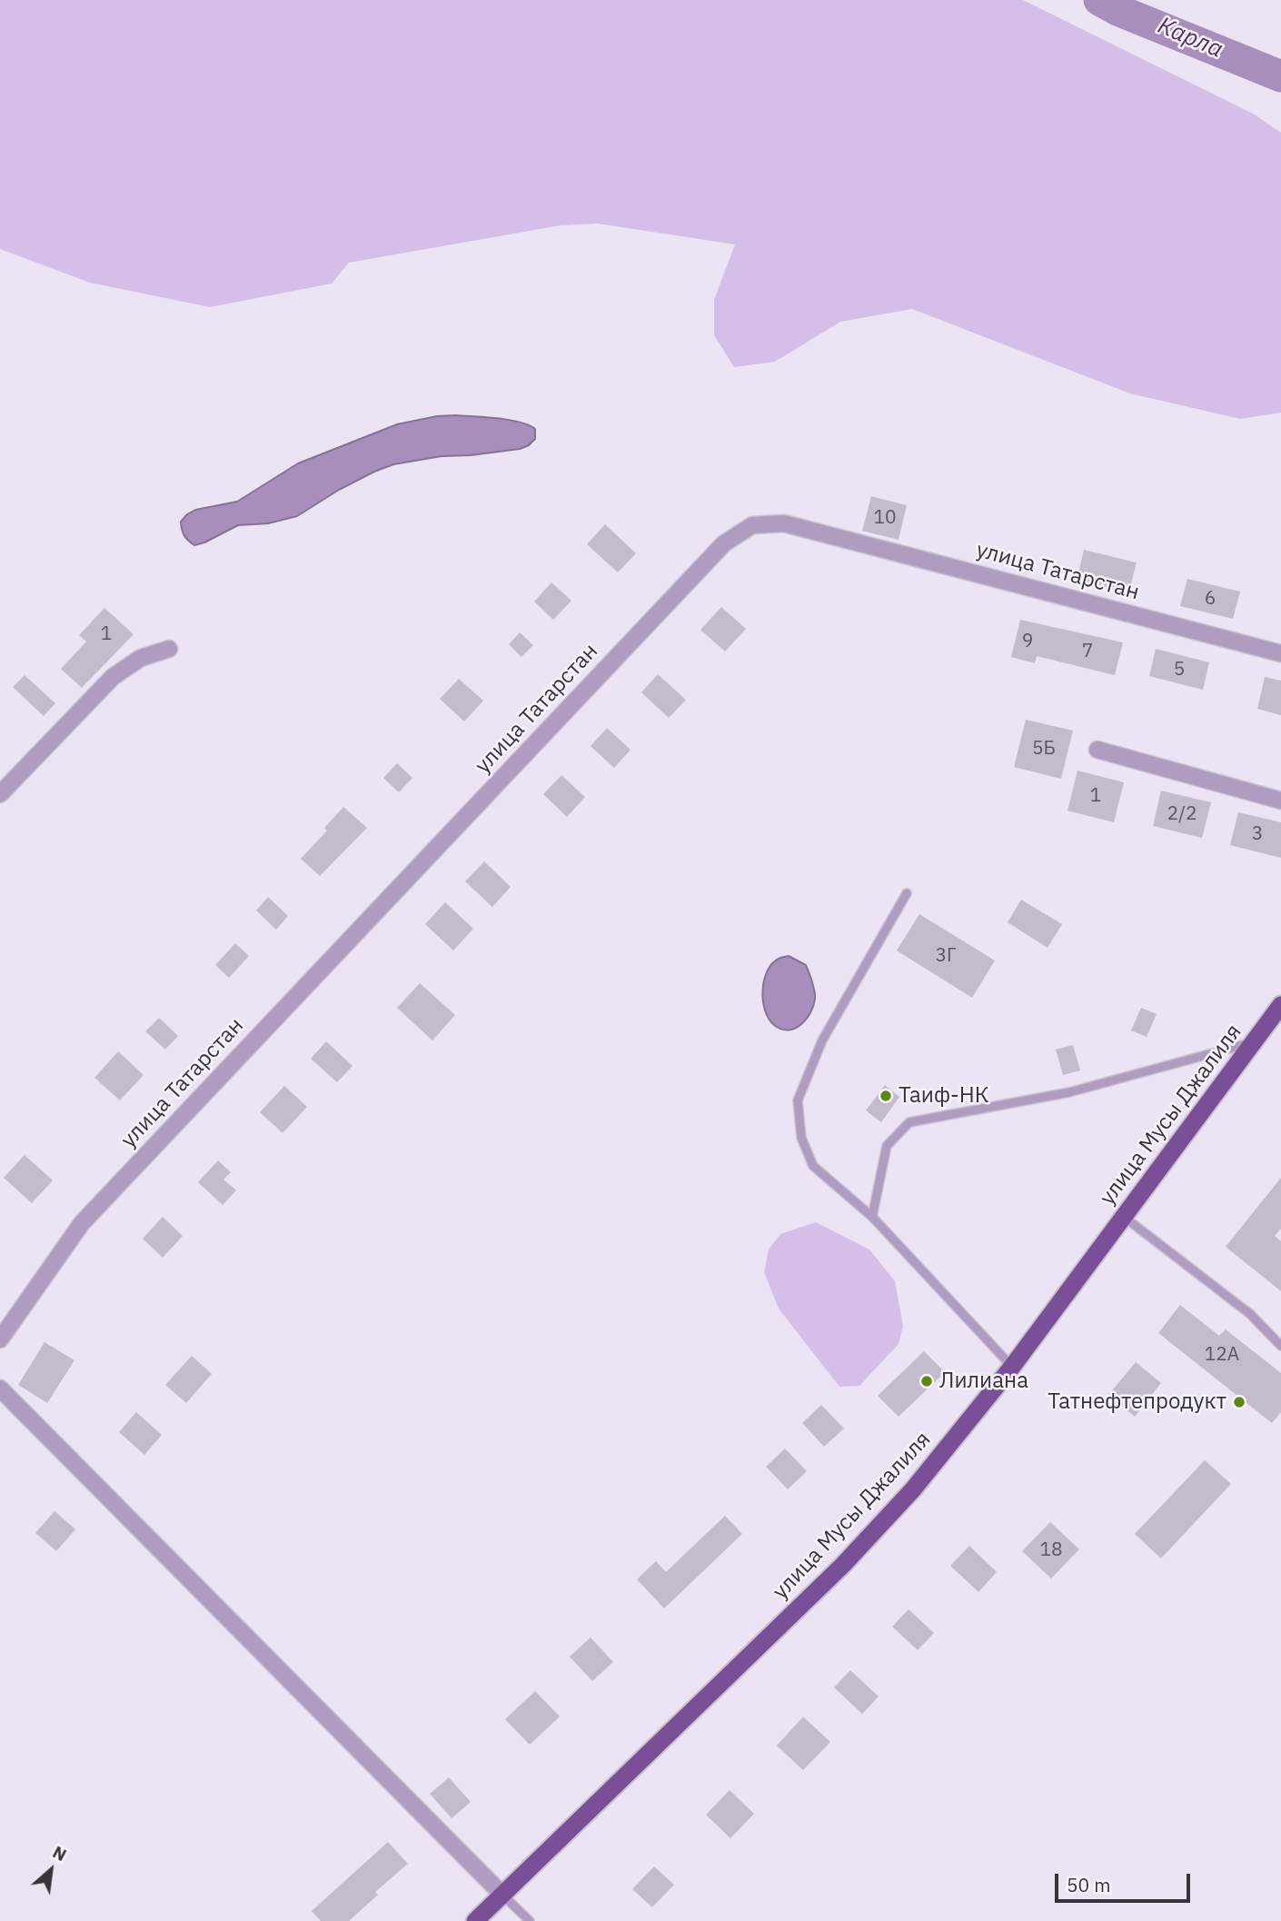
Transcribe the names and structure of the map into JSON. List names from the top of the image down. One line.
{"streets":{"highway":["улица Мусы Джалиля"],"street":["улица Татарстан"]},"water":["Карла"],"places":["Таиф-НК","Лилиана","Татнефтепродукт"],"house_numbers":["10","6","1","9","7","5","5Б","1","2/2","3","3Г","12А","18"],"scale_bar":"50 m","north":"top right"}
